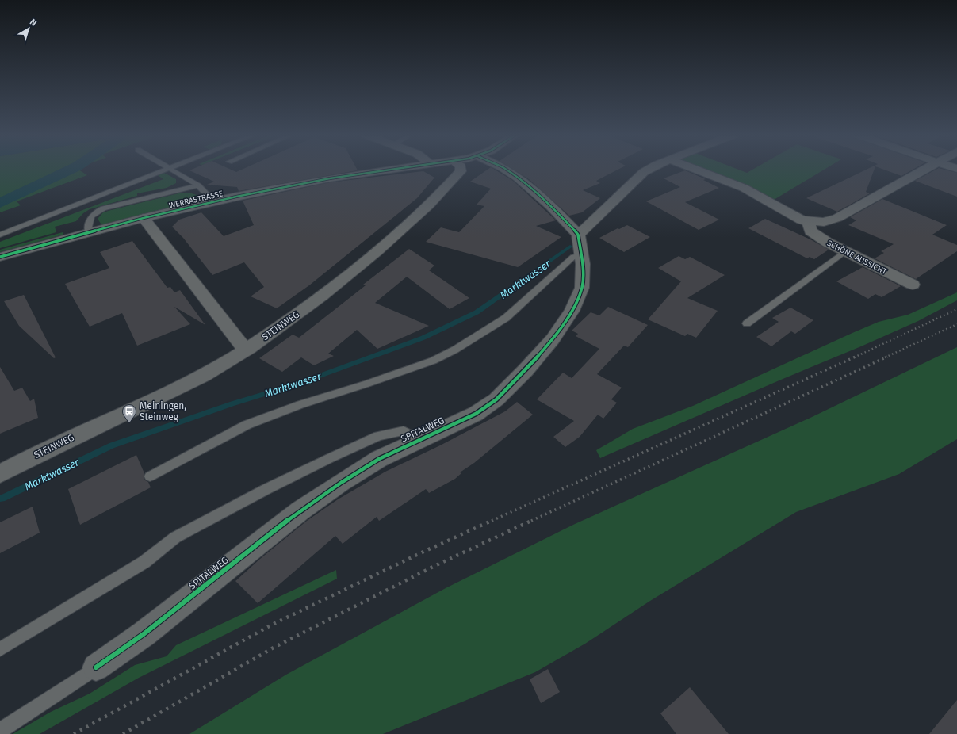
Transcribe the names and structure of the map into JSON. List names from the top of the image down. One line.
{"streets":{"street":["WERRASTRASSE","SCHÖNE AUSSICHT","STEINWEG","SPITALWEG"]},"water":["Marktwasser"],"places":{"bus stop":["Meiningen, Steinweg"]},"north":"top right"}
